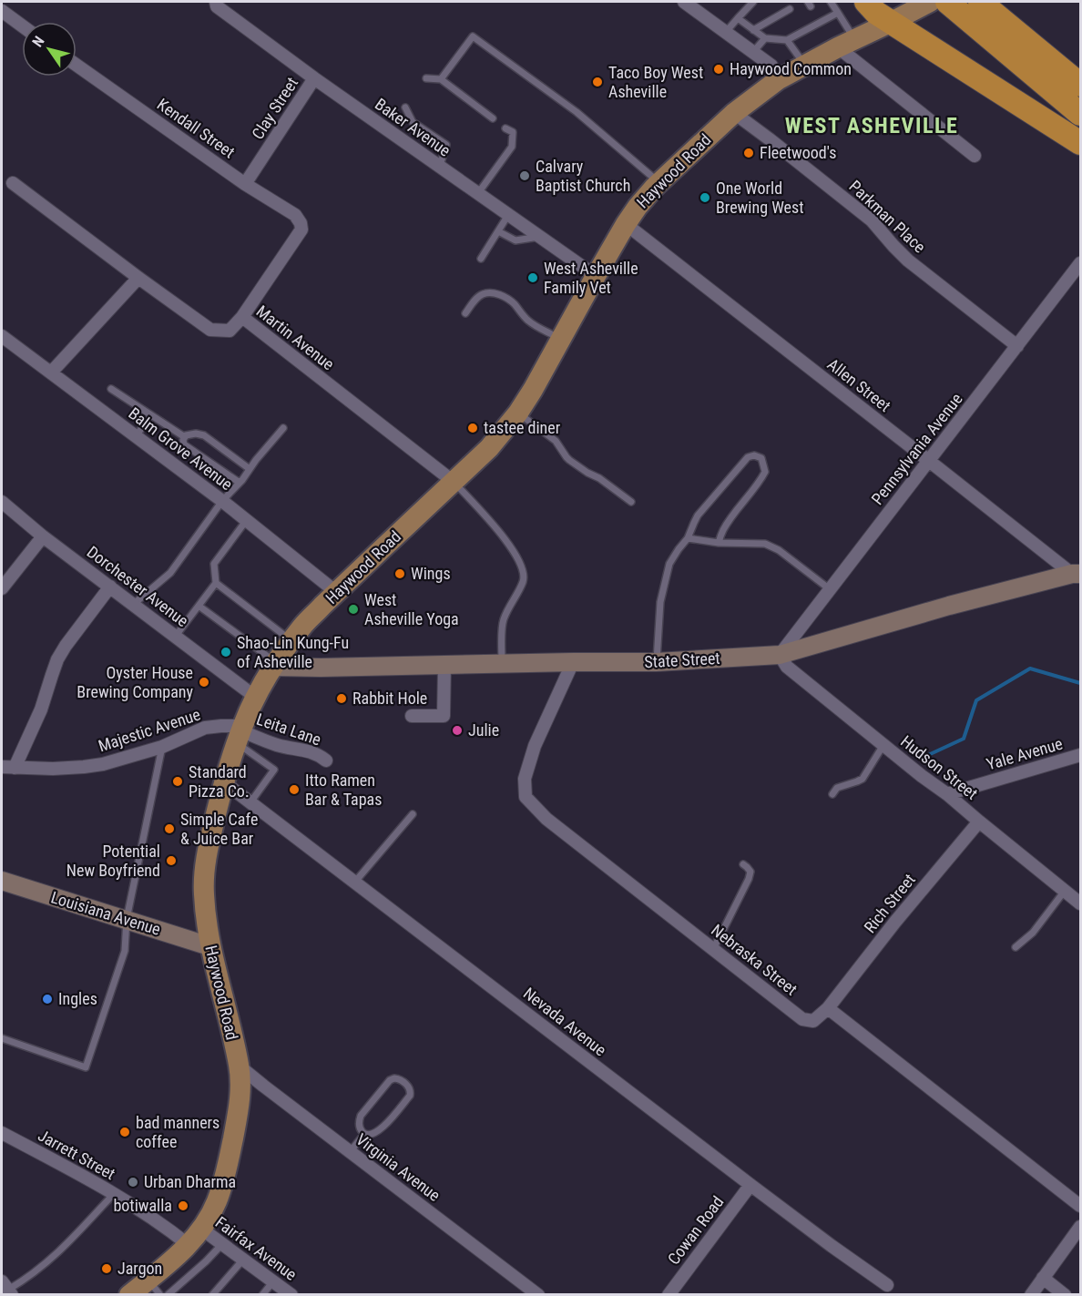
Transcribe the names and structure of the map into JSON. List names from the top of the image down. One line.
{"streets":{"main road":["Haywood Road"],"street":["Clay Street","Baker Avenue","Kendall Street","Parkman Place","Martin Avenue","Allen Street","Balm Grove Avenue","Pennsylvania Avenue","Dorchester Avenue","State Street","Leita Lane","Majestic Avenue","Yale Avenue","Hudson Street","Rich Street","Louisiana Avenue","Nebraska Street","Nevada Avenue","Jarrett Street","Virginia Avenue","Cowan Road","Fairfax Avenue"]},"crossings":[["Clay Street","Baker Avenue"],["Clay Street","Kendall Street"],["Baker Avenue","Haywood Road"],["Kendall Street","Martin Avenue"],["Haywood Road","Parkman Place"],["Haywood Road","Martin Avenue"],["Haywood Road","Allen Street"],["Haywood Road","Balm Grove Avenue"],["Haywood Road","Dorchester Avenue"],["Haywood Road","State Street"],["Haywood Road","Leita Lane"],["Haywood Road","Majestic Avenue"],["Haywood Road","Louisiana Avenue"],["Haywood Road","Nevada Avenue"],["Haywood Road","Jarrett Street"],["Haywood Road","Virginia Avenue"],["Haywood Road","Fairfax Avenue"],["Parkman Place","Pennsylvania Avenue"],["Allen Street","Pennsylvania Avenue"],["Allen Street","State Street"],["Pennsylvania Avenue","State Street"],["Pennsylvania Avenue","Hudson Street"],["State Street","Hudson Street"],["State Street","Nebraska Street"],["Leita Lane","Majestic Avenue"],["Yale Avenue","Hudson Street"],["Hudson Street","Rich Street"],["Rich Street","Nebraska Street"],["Nevada Avenue","Cowan Road"]],"districts":["WEST ASHEVILLE"],"places":["Haywood Common","Taco Boy West Asheville","Fleetwood's","Calvary Baptist Church","One World Brewing West","West Asheville Family Vet","tastee diner","Wings","West Asheville Yoga","Shao-Lin Kung-Fu of Asheville","Oyster House Brewing Company","Rabbit Hole","Julie","Standard Pizza Co.","Itto Ramen Bar & Tapas","Simple Cafe & Juice Bar","Potential New Boyfriend","Ingles","bad manners coffee","Urban Dharma","botiwalla","Jargon"],"north":"top left"}
